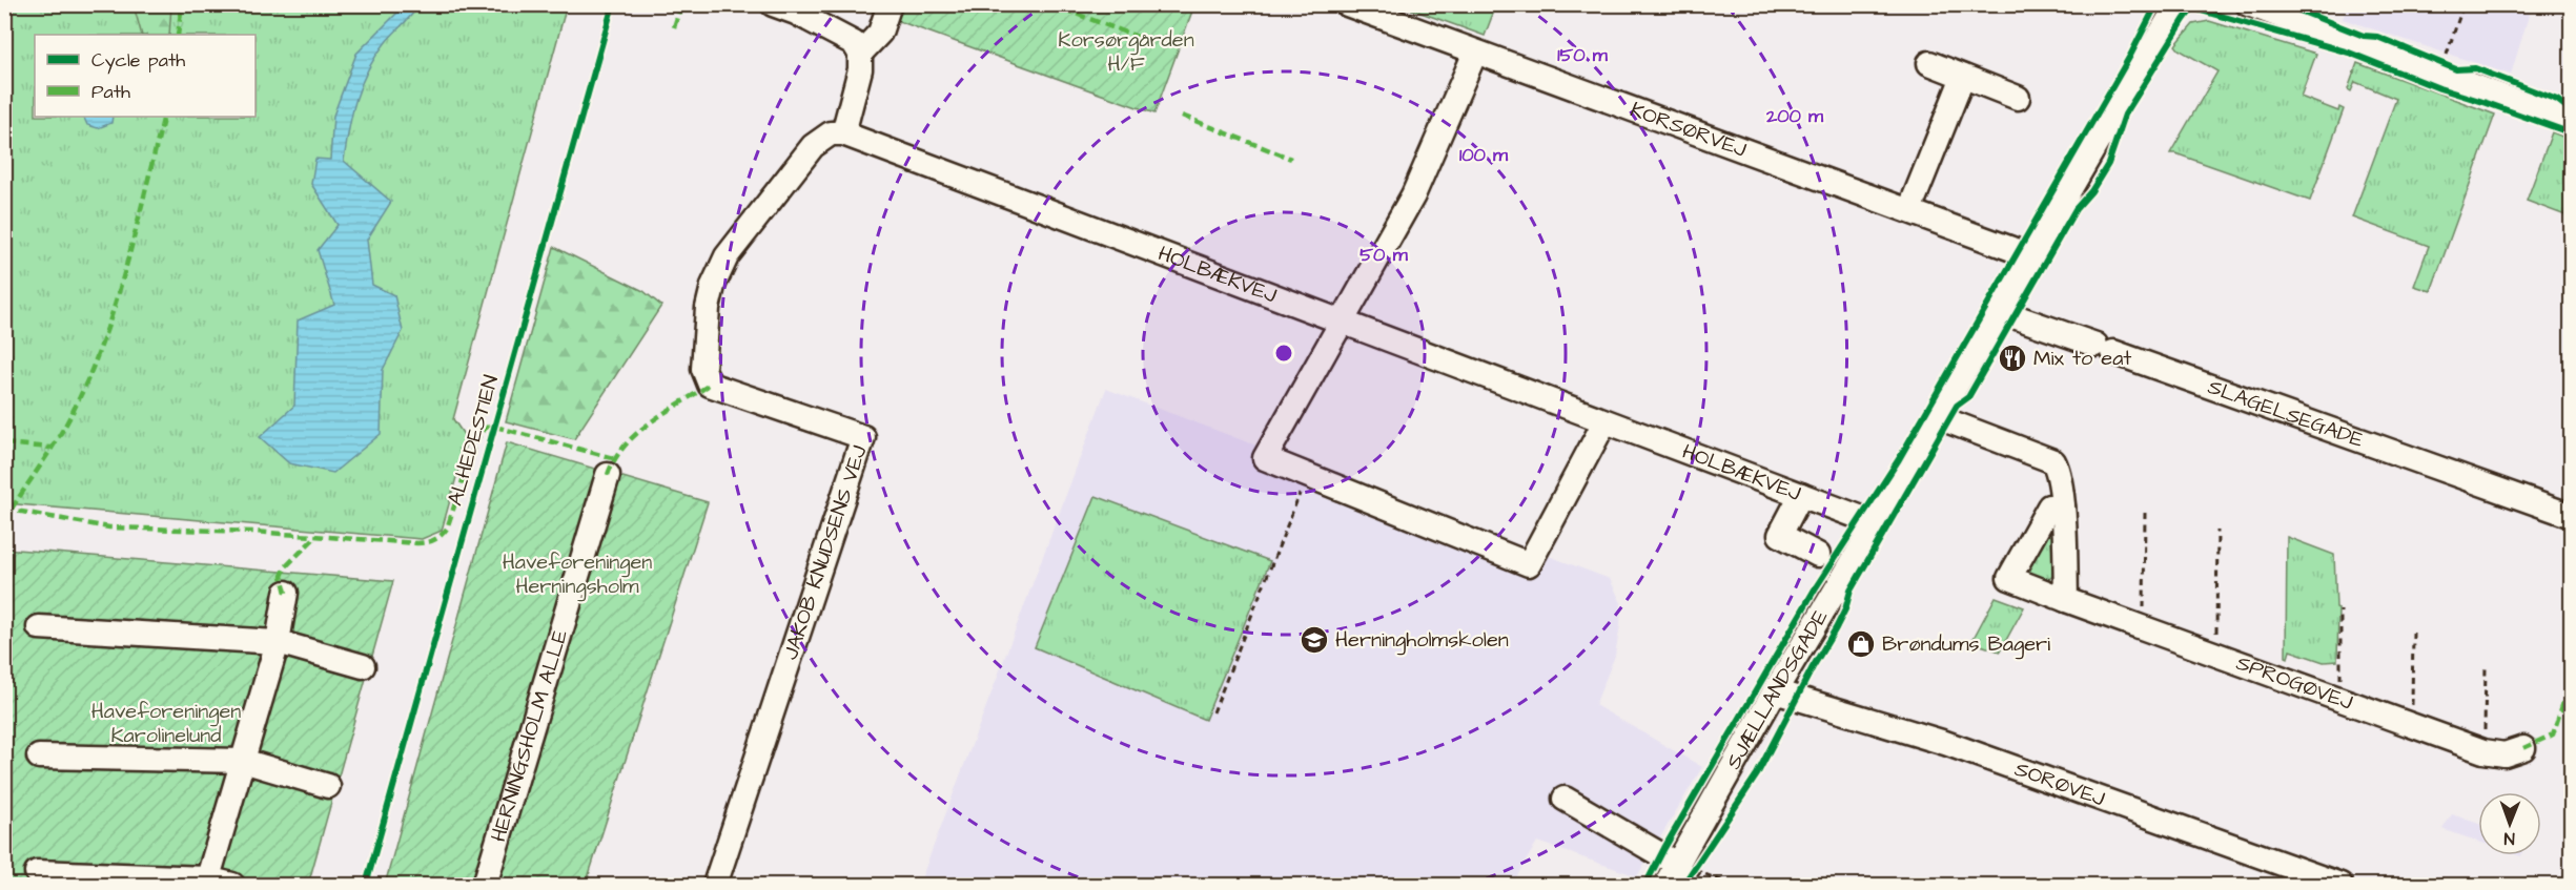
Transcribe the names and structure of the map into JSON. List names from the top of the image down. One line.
{"streets":{"street":["KORSØRVEJ","HOLBÆKVEJ","SLAGELSEGADE","JAKOB KNUDSENS VEJ","SPROGØVEJ","SJÆLLANDSGADE","HERNINGSHOLM ALLE","SORØVEJ"],"cycle path":["ALHEDESTIEN"]},"crossings":[["KORSØRVEJ","SJÆLLANDSGADE"],["HOLBÆKVEJ","JAKOB KNUDSENS VEJ"],["HOLBÆKVEJ","SJÆLLANDSGADE"],["SLAGELSEGADE","SJÆLLANDSGADE"],["SJÆLLANDSGADE","SORØVEJ"]],"parks":["Korsørgården H/F","Haveforeningen Herningsholm","Haveforeningen Karolinelund"],"places":{"restaurant":["Mix to eat"],"school or university":["Herningholmskolen"],"shop":["Brøndums Bageri"]},"legend":["Cycle path","Path"],"north":"bottom","rings":["150 m","200 m","100 m","50 m"]}
